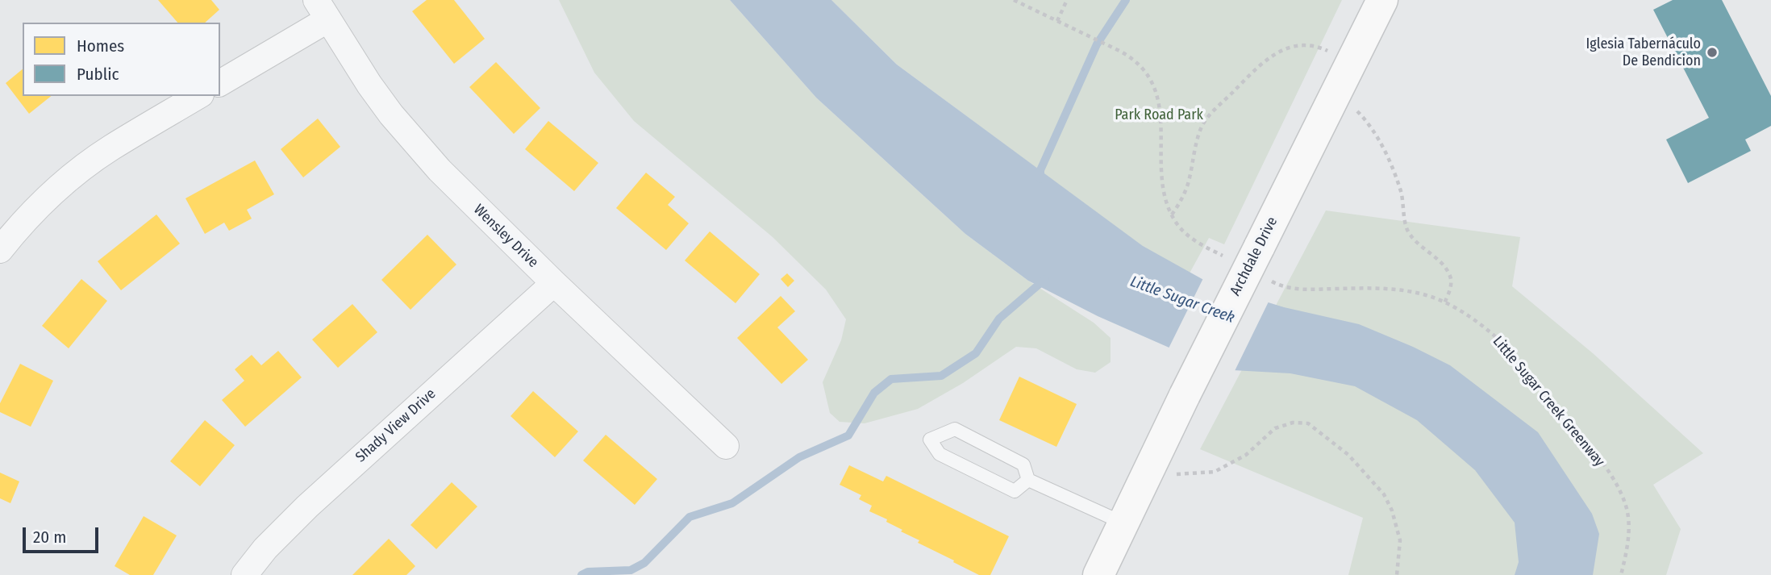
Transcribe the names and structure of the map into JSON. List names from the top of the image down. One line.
{"streets":{"street":["Wensley Drive","Archdale Drive","Shady View Drive"],"path":["Little Sugar Creek Greenway"]},"crossings":[["Wensley Drive","Shady View Drive"]],"water":["Little Sugar Creek"],"parks":["Park Road Park"],"places":["Iglesia Tabernáculo De Bendicion"],"legend":["Homes","Public"],"scale_bar":"20 m"}
